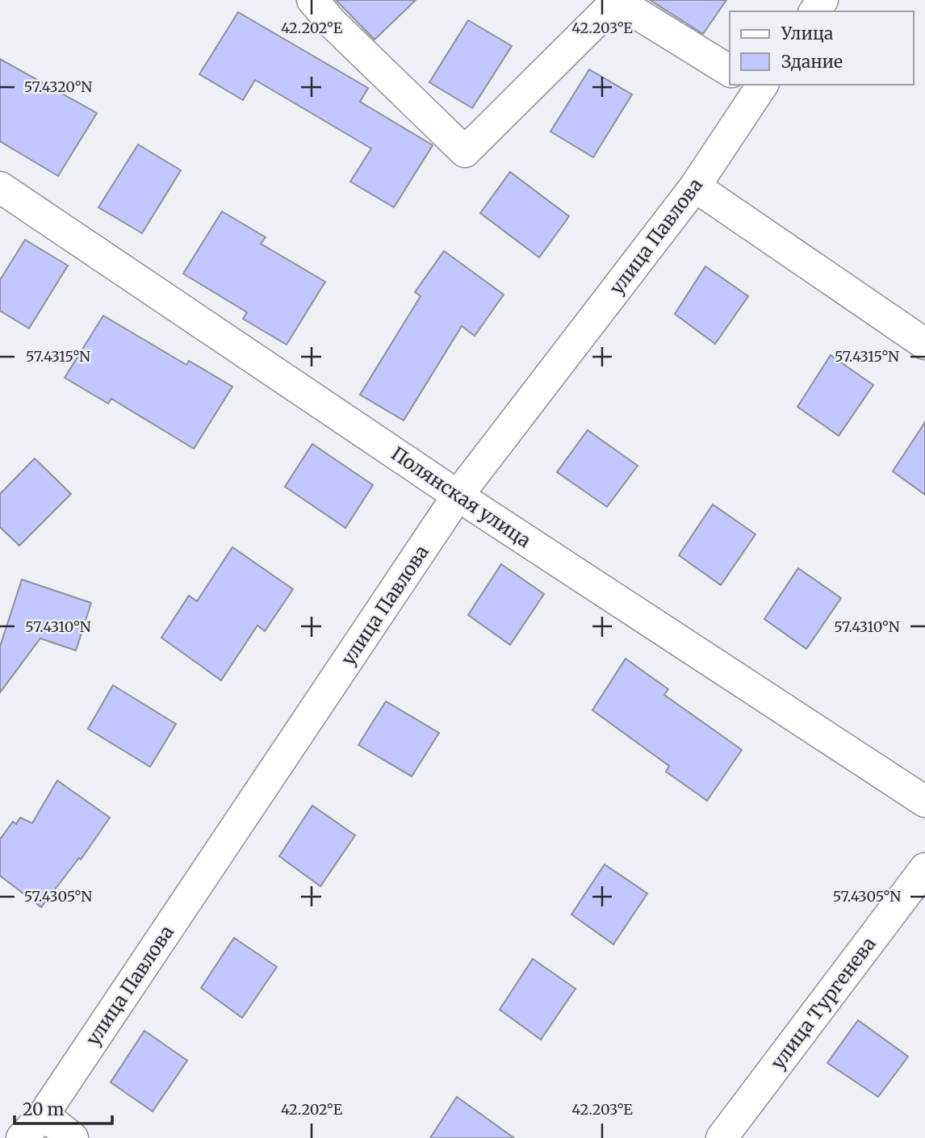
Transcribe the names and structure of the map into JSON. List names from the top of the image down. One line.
{"streets":{"street":["улица Павлова","Полянская улица","улица Тургенева"]},"crossings":[["улица Павлова","Полянская улица"]],"legend":["Улица","Здание"],"scale_bar":"20 m","coordinates":["42.202°E","42.203°E","57.4320°N","57.4315°N","57.4310°N","57.4305°N"]}
